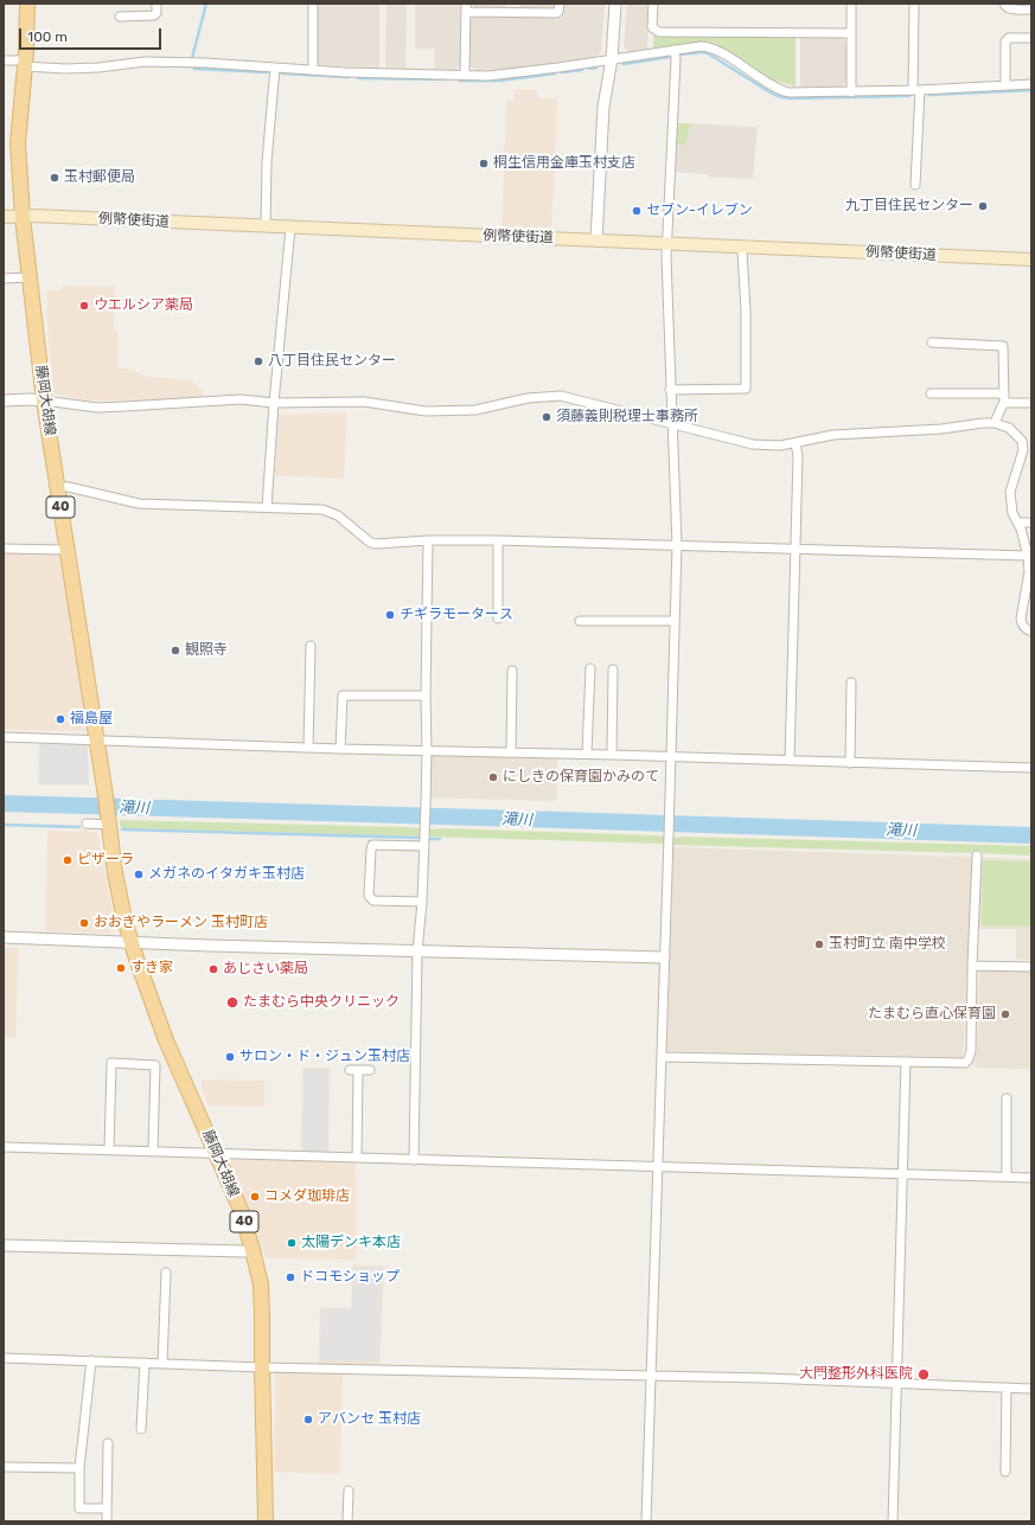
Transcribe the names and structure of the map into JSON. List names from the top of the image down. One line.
{"streets":{"main road":["例幣使街道","藤岡大胡線","40"]},"crossings":[["例幣使街道","藤岡大胡線"]],"water":["滝川"],"places":["桐生信用金庫玉村支店","玉村郵便局","九丁目住民センター","セブン-イレブン","ウエルシア薬局","八丁目住民センター","須藤義則税理士事務所","チギラモータース","観照寺","福島屋","にしきの保育園かみのて","ピザーラ","メガネのイタガキ玉村店","おおぎやラーメン 玉村町店","玉村町立 南中学校","すき家","あじさい薬局","たまむら中央クリニック","たまむら直心保育園","サロン・ド・ジュン玉村店","コメダ珈琲店","太陽デンキ本店","ドコモショップ","大門整形外科医院","アバンセ 玉村店"],"scale_bar":"100 m"}
